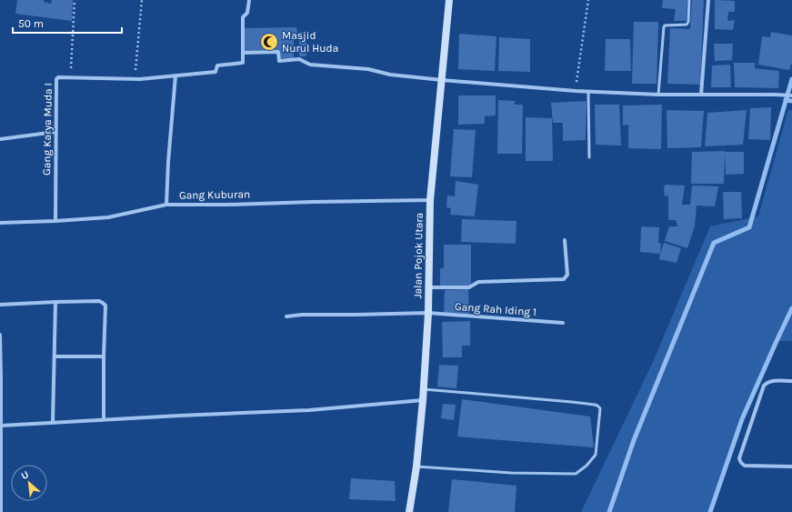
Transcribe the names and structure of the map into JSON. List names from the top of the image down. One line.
{"streets":{"main road":["Jalan Pojok Utara"],"street":["Gang Karya Muda I","Gang Kuburan","Gang Rah Iding 1"]},"crossings":[["Gang Karya Muda I","Gang Kuburan"],["Gang Kuburan","Jalan Pojok Utara"],["Jalan Pojok Utara","Gang Rah Iding 1"]],"places":{"mosque":["Masjid Nurul Huda"]},"scale_bar":"50 m","north":"top left"}
